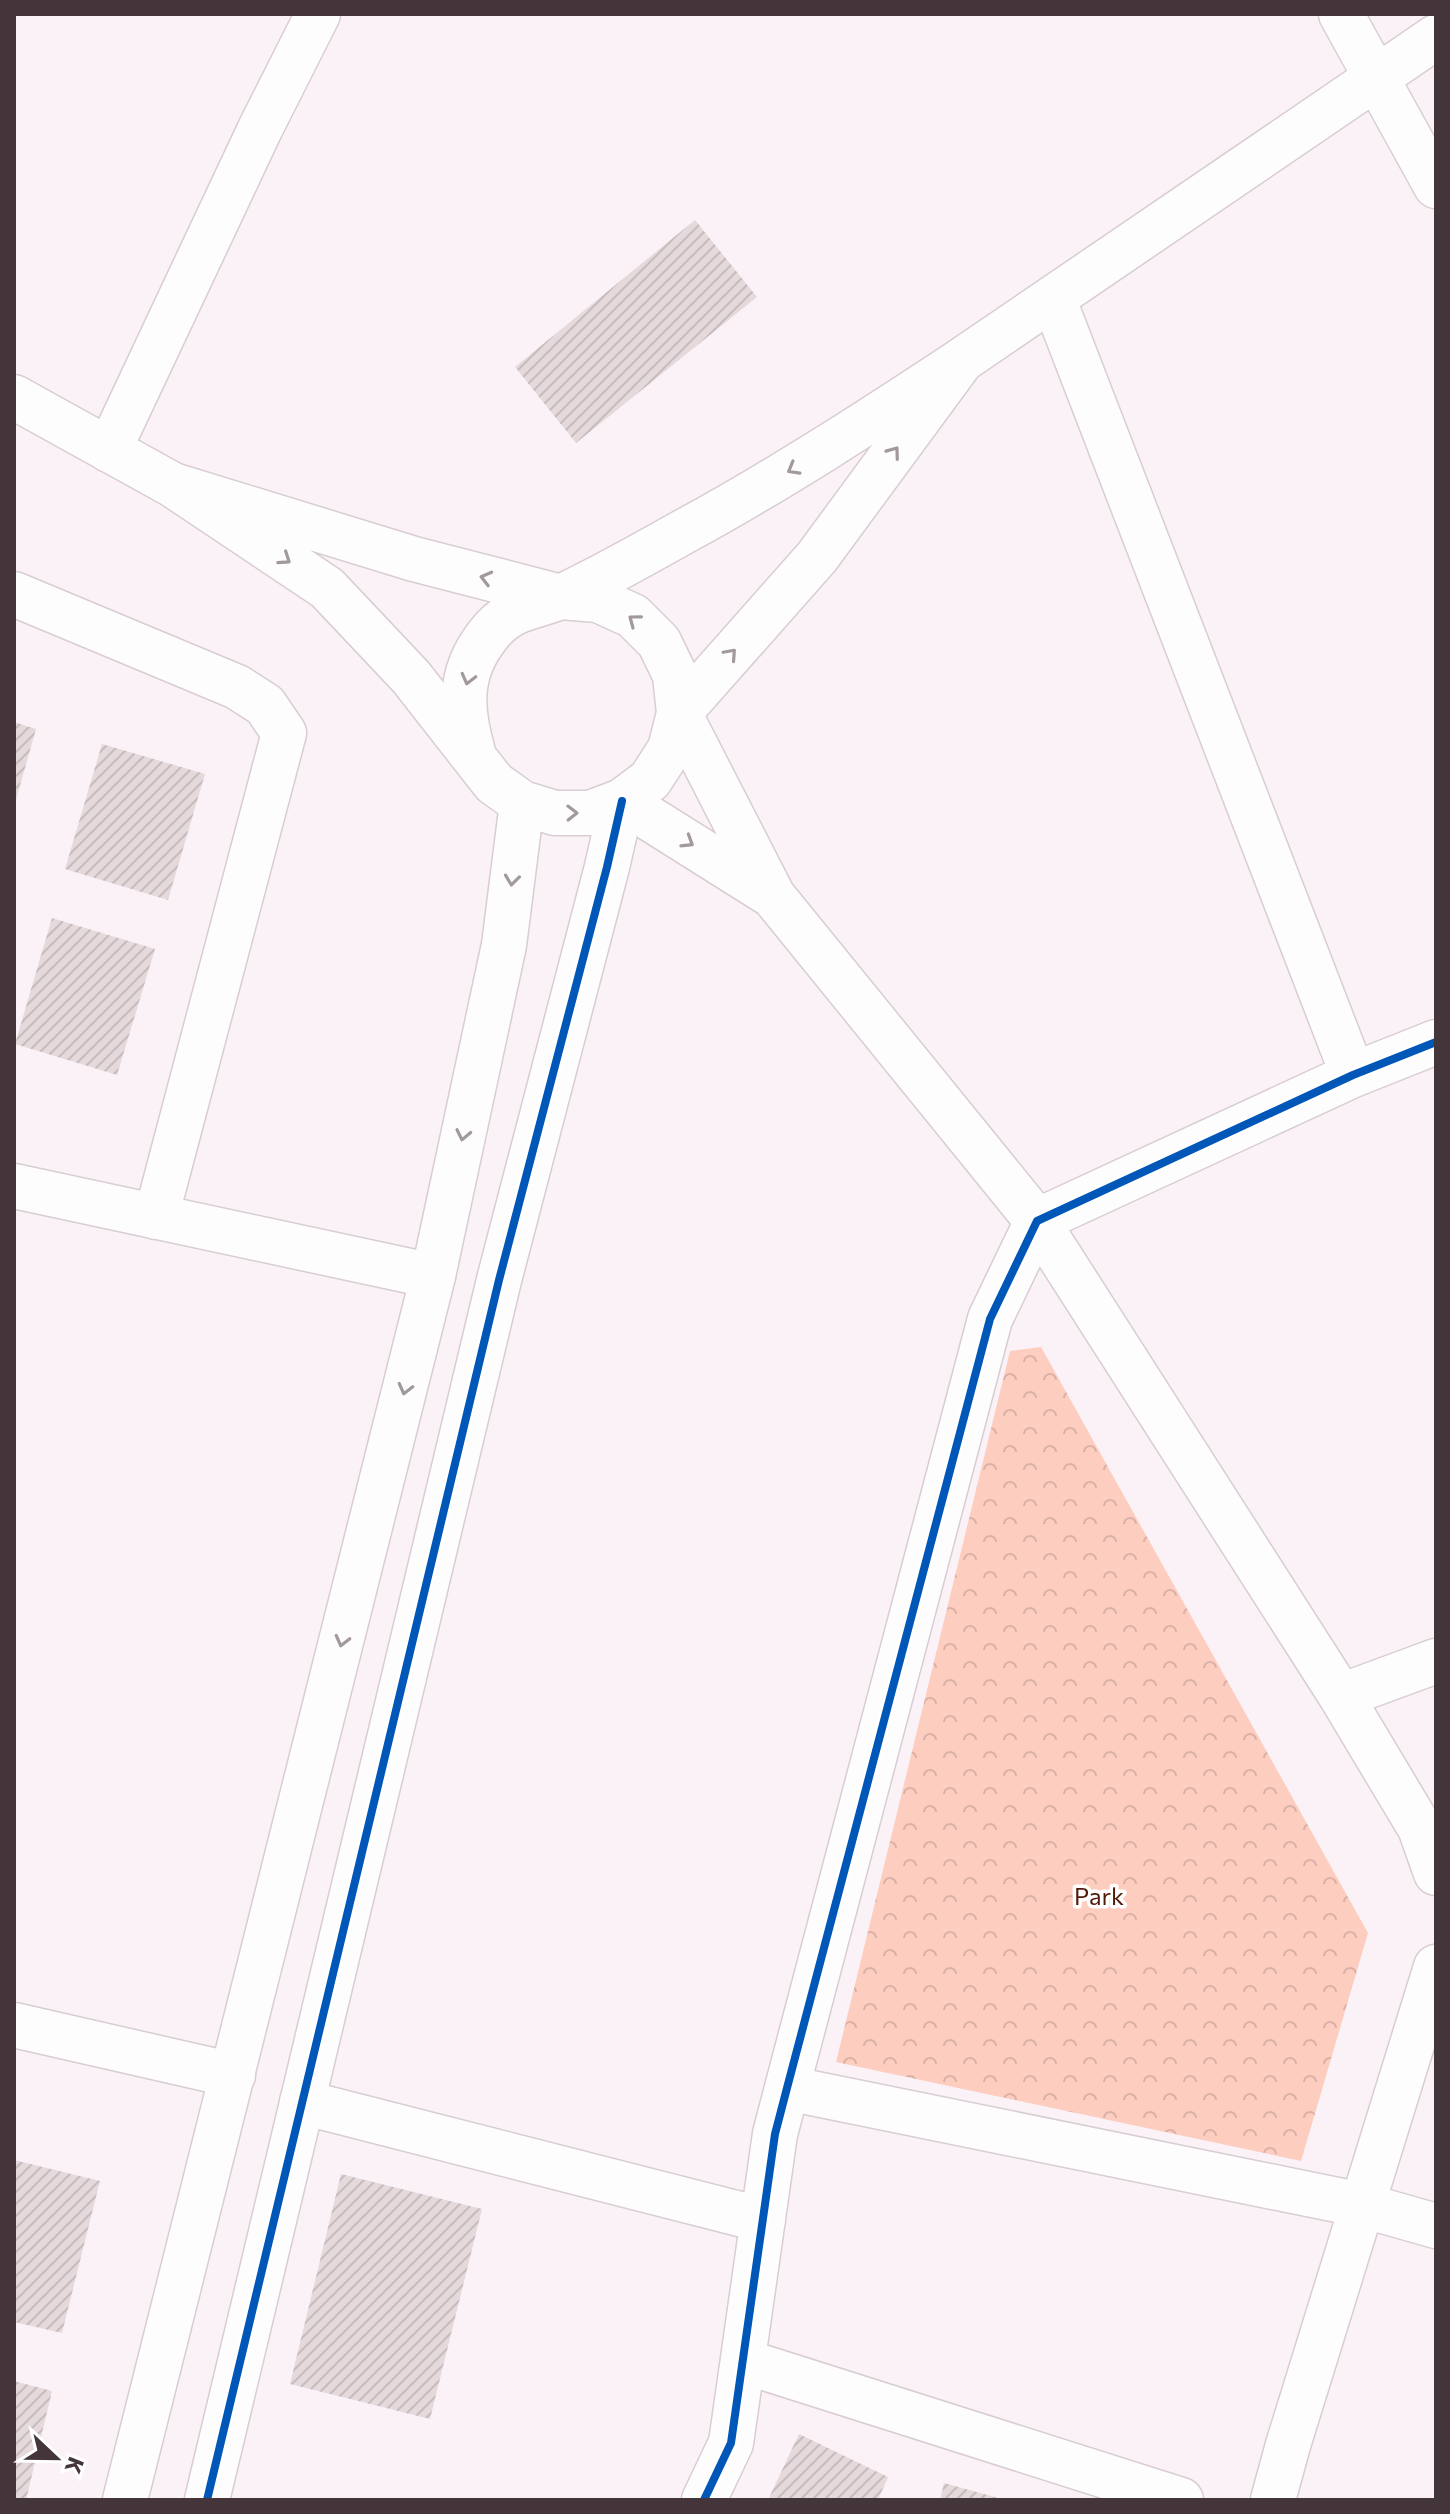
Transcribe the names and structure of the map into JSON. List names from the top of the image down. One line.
{"parks":["Park"],"north":"right"}
